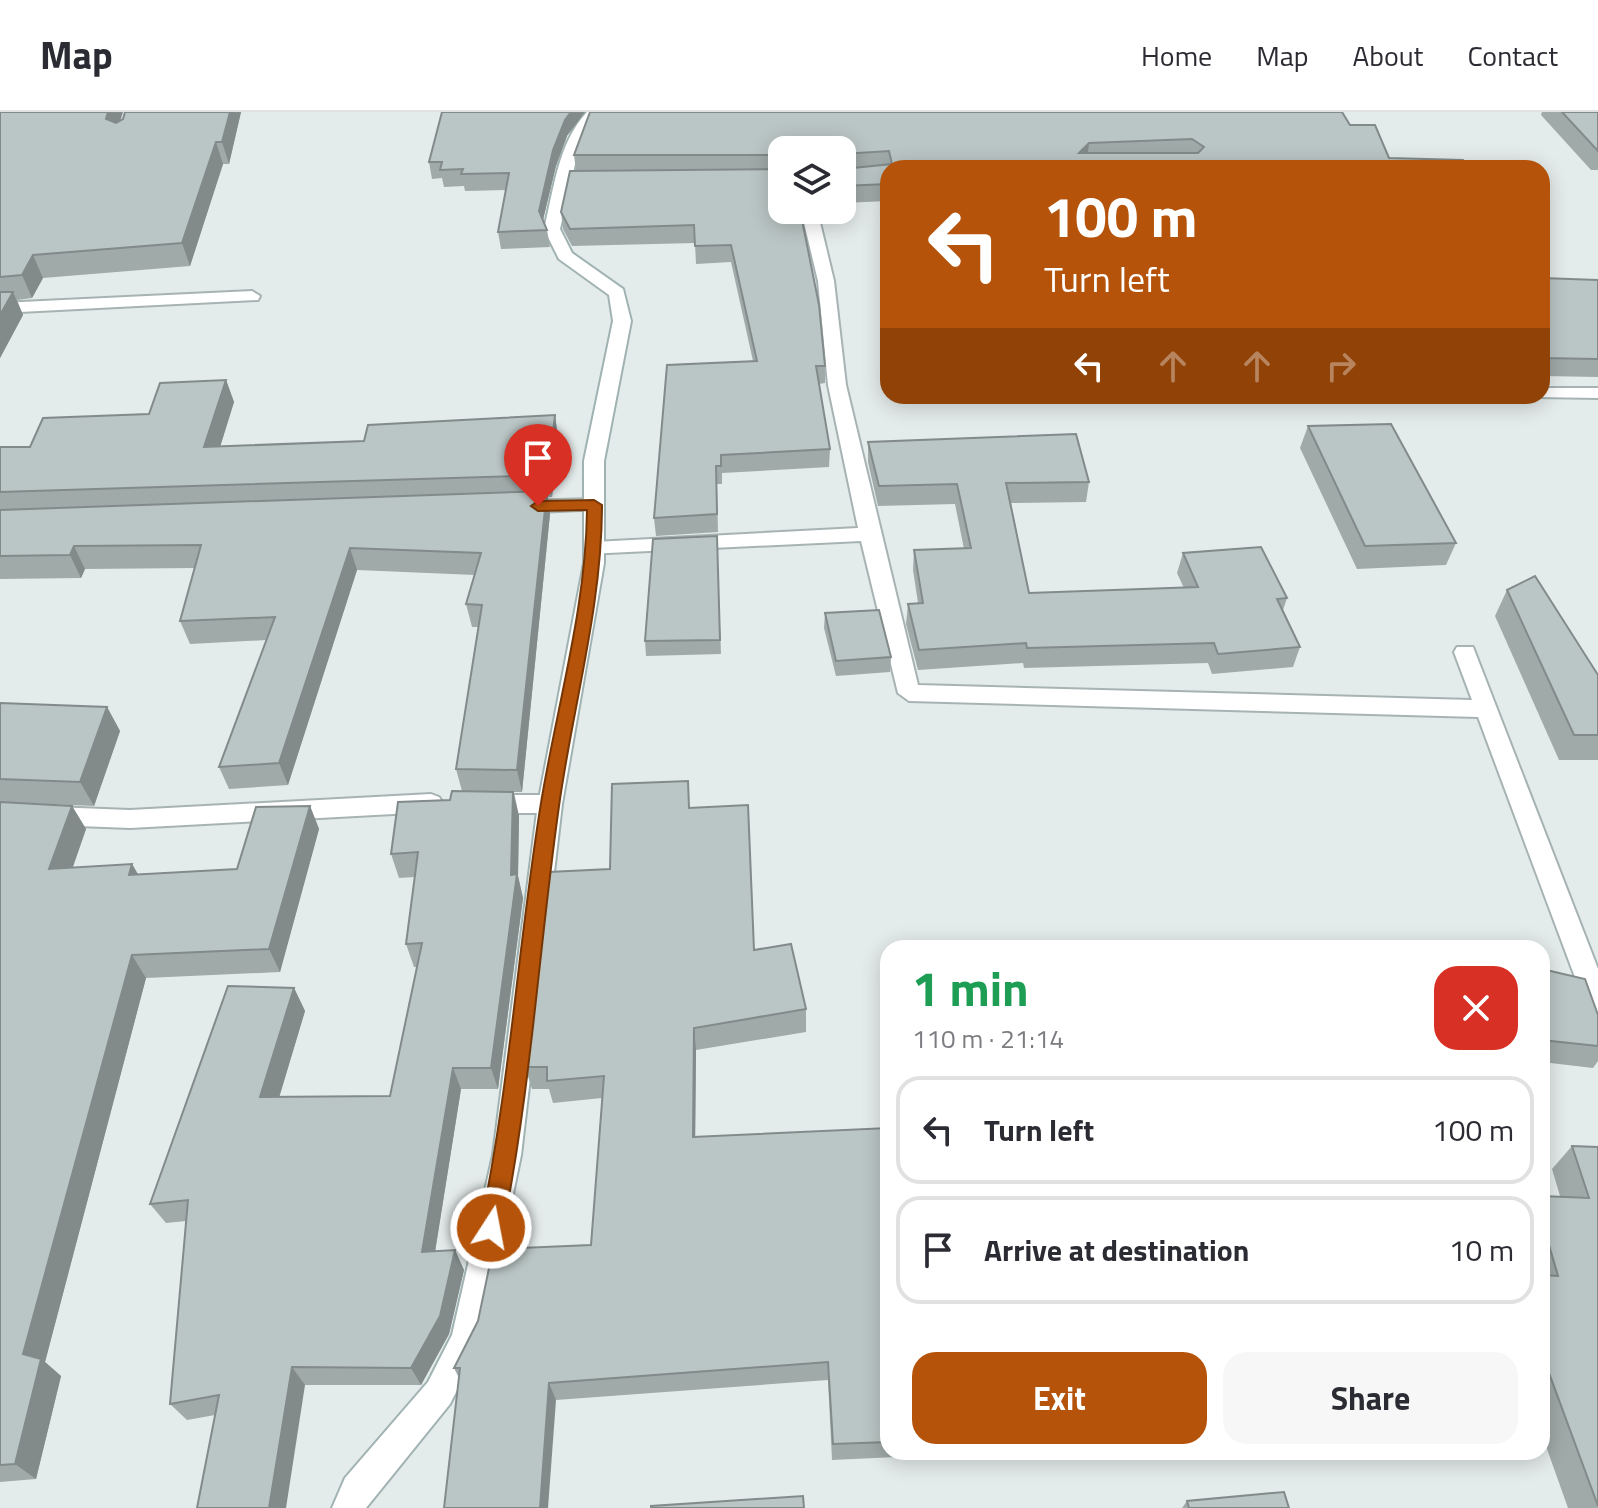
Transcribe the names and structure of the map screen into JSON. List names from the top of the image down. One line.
{"page":{"header":"Map","nav":["Home","Map","About","Contact"],"turn":["100 m","Turn left"],"heading":["1 min","110 m · 21:14"],"list":[{"name":"Turn left","value":"100 m"},{"name":"Arrive at destination","value":"10 m"}],"buttons":["Exit","Share"]}}
